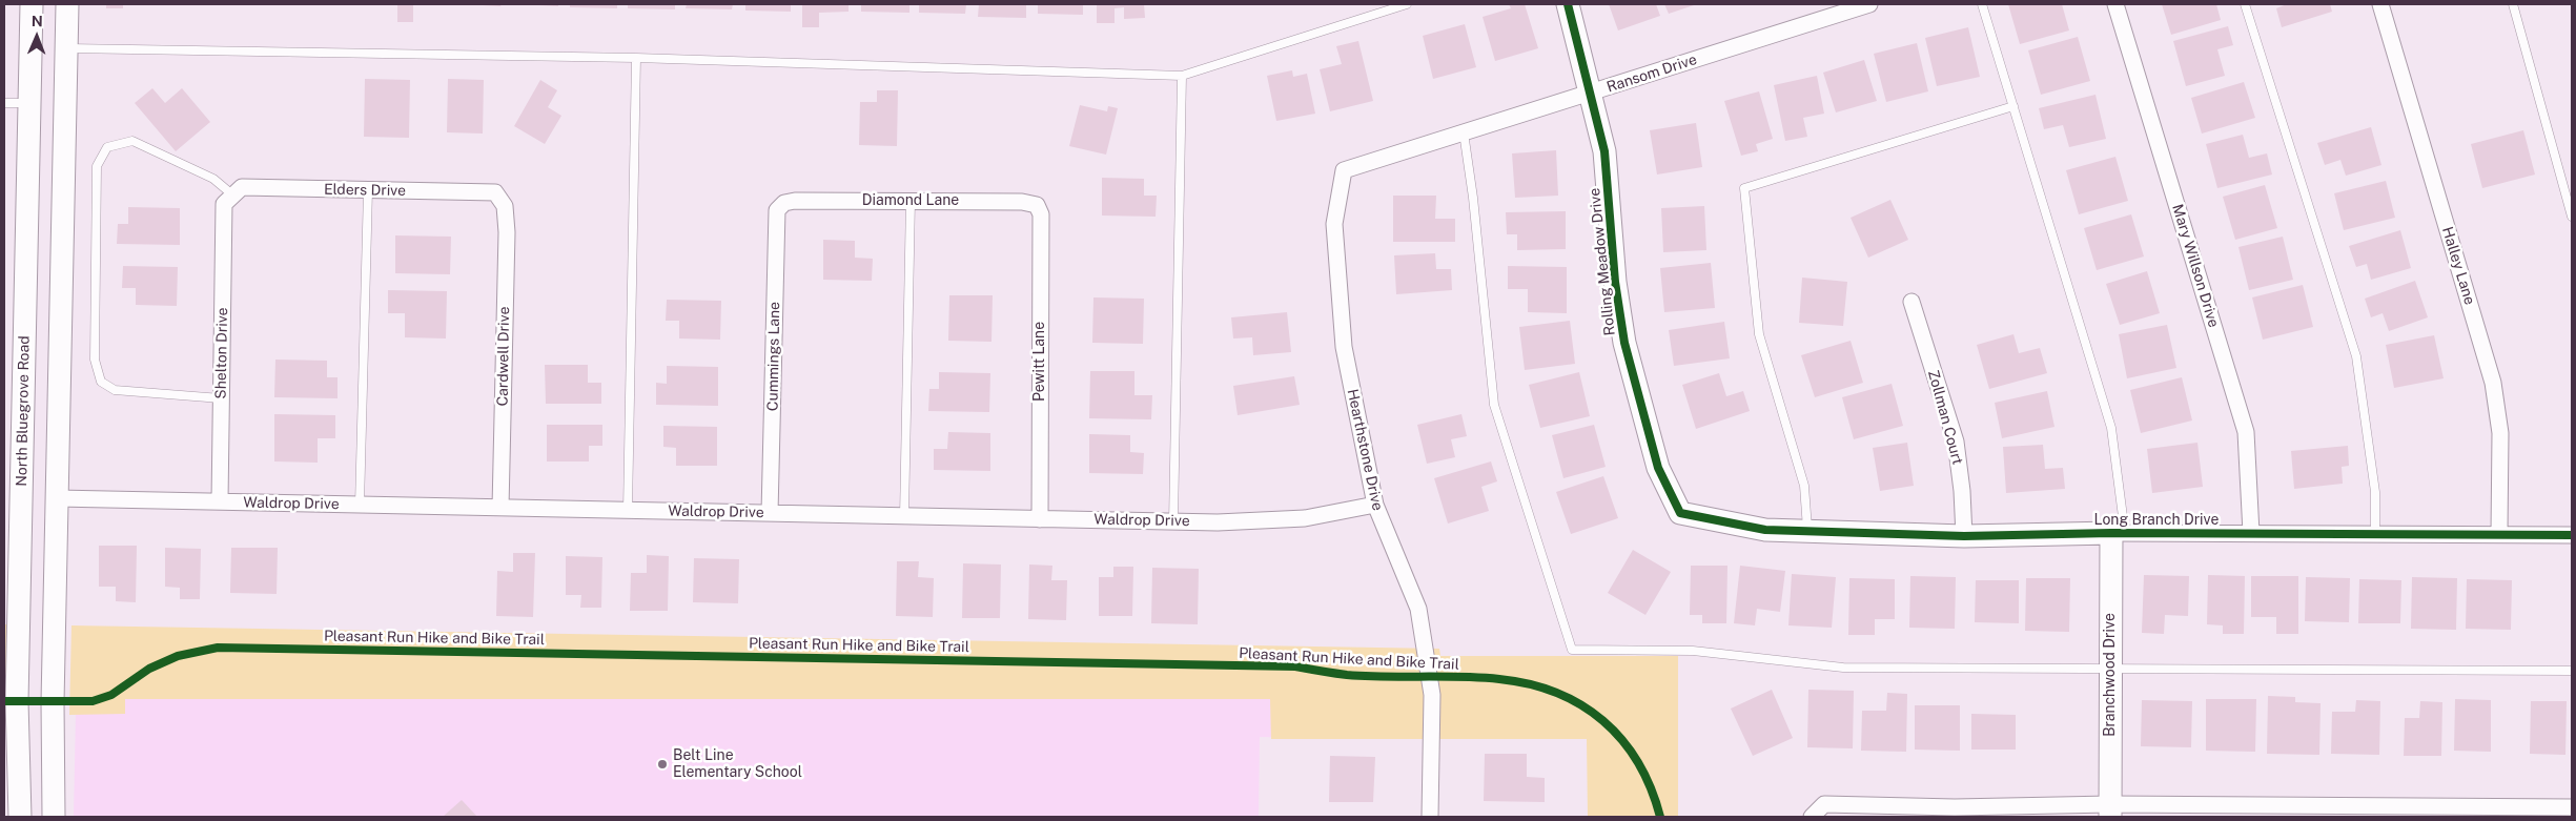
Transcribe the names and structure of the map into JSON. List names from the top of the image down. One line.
{"streets":{"main road":["Rolling Meadow Drive","North Bluegrove Road","Long Branch Drive","Branchwood Drive"],"street":["Ransom Drive","Elders Drive","Diamond Lane","Mary Willson Drive","Halley Lane","Shelton Drive","Cardwell Drive","Cummings Lane","Pewitt Lane","Zollman Court","Hearthstone Drive","Waldrop Drive"],"cycle path":["Pleasant Run Hike and Bike Trail"]},"crossings":[["Ransom Drive","Rolling Meadow Drive"],["Ransom Drive","Hearthstone Drive"],["Elders Drive","Shelton Drive"],["Elders Drive","Cardwell Drive"],["Diamond Lane","Cummings Lane"],["Diamond Lane","Pewitt Lane"],["Rolling Meadow Drive","Long Branch Drive"],["Mary Willson Drive","Long Branch Drive"],["Halley Lane","Long Branch Drive"],["Shelton Drive","Waldrop Drive"],["Cardwell Drive","Waldrop Drive"],["Cummings Lane","Waldrop Drive"],["Pewitt Lane","Waldrop Drive"],["Zollman Court","Long Branch Drive"],["Hearthstone Drive","Waldrop Drive"],["Long Branch Drive","Branchwood Drive"]],"places":["Belt Line Elementary School"],"north":"top"}
